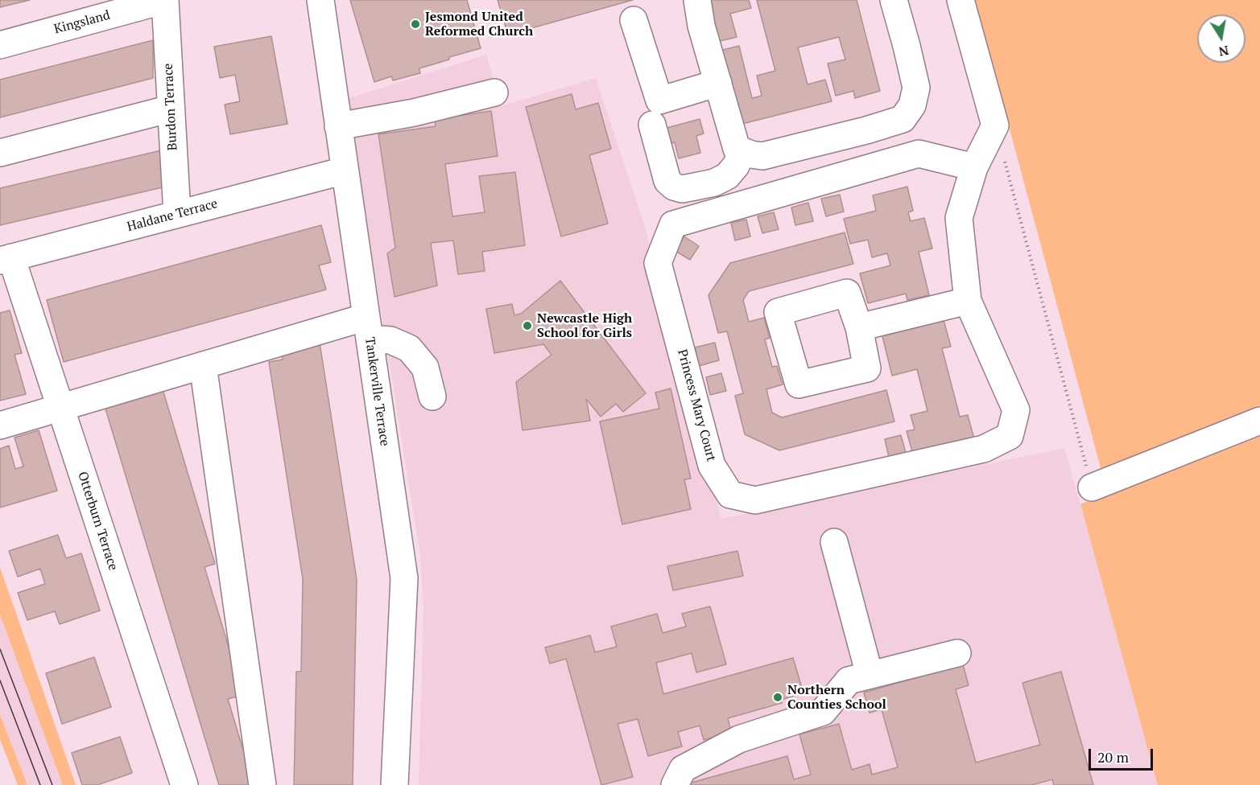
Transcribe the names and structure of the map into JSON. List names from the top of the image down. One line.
{"streets":{"street":["Kingsland","Burdon Terrace","Haldane Terrace","Tankerville Terrace","Princess Mary Court","Otterburn Terrace"]},"crossings":[["Kingsland","Burdon Terrace"],["Burdon Terrace","Haldane Terrace"],["Haldane Terrace","Tankerville Terrace"],["Haldane Terrace","Otterburn Terrace"]],"places":["Jesmond United Reformed Church","Newcastle High School for Girls","Northern Counties School"],"scale_bar":"20 m","north":"bottom"}
